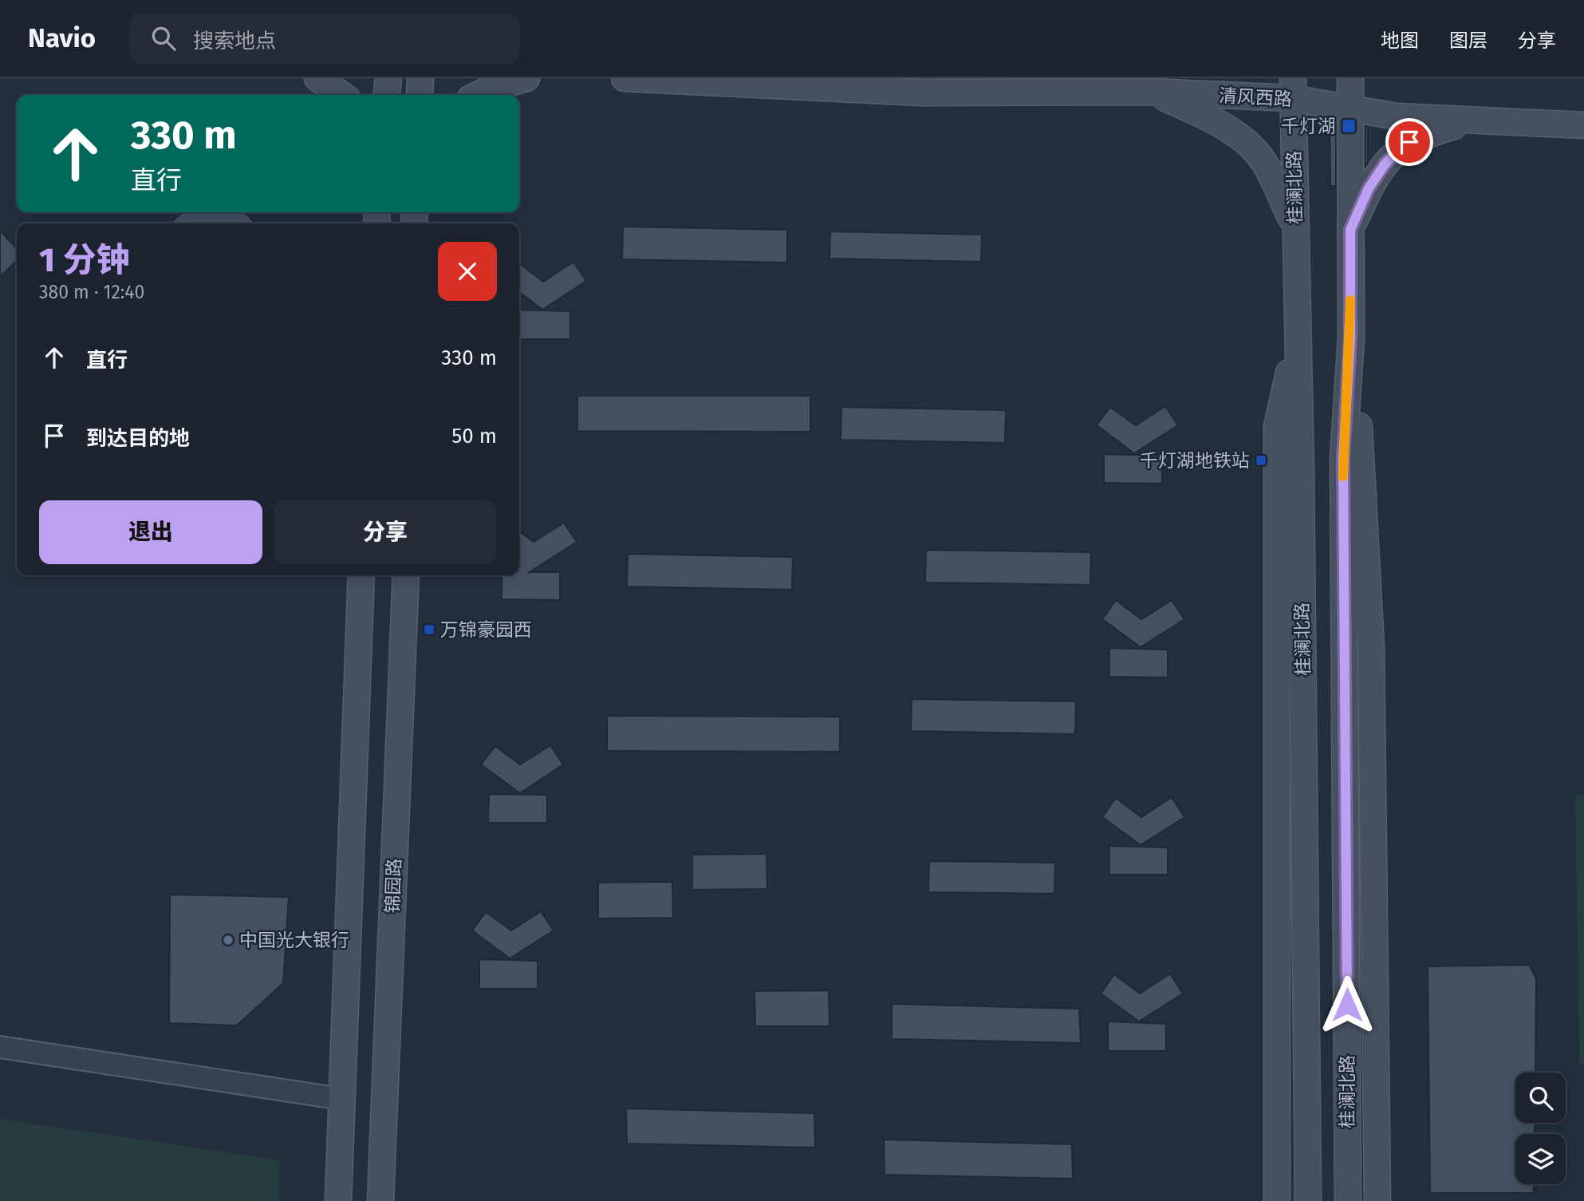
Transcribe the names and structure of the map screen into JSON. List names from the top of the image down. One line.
{"streets":{"main road":["清风西路","桂澜北路","锦园路"]},"crossings":[["清风西路","桂澜北路"]],"places":{"transit":["千灯湖","千灯湖地铁站","万锦豪园西"],"other":["中国光大银行"]},"page":{"header":"Navio","search":"搜索地点","nav":["地图","图层","分享"],"turn":["330 m","直行"],"heading":["1 分钟","380 m · 12:40"],"list":[{"name":"直行","value":"330 m"},{"name":"到达目的地","value":"50 m"}],"buttons":["退出","分享"]}}
